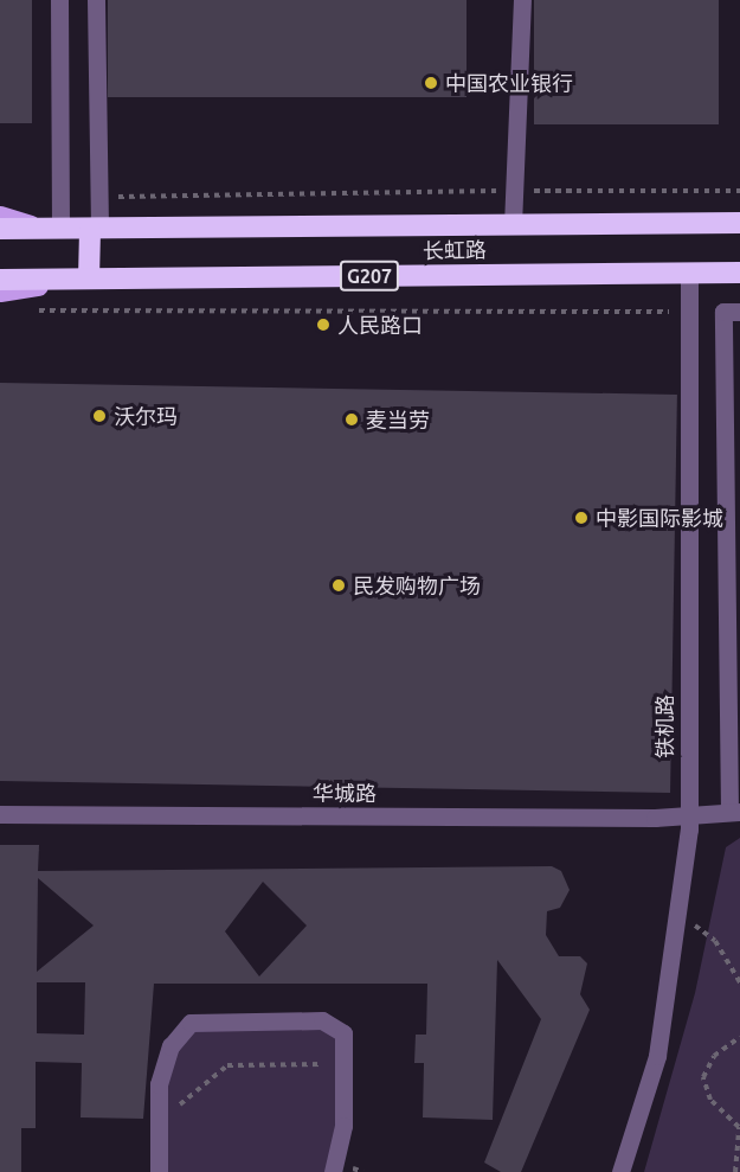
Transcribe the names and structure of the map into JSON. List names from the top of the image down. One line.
{"streets":{"highway":["长虹路","G207"],"street":["铁机路","华城路"]},"crossings":[["长虹路","铁机路"],["铁机路","华城路"]],"places":["中国农业银行","人民路口","沃尔玛","麦当劳","中影国际影城","民发购物广场"]}
